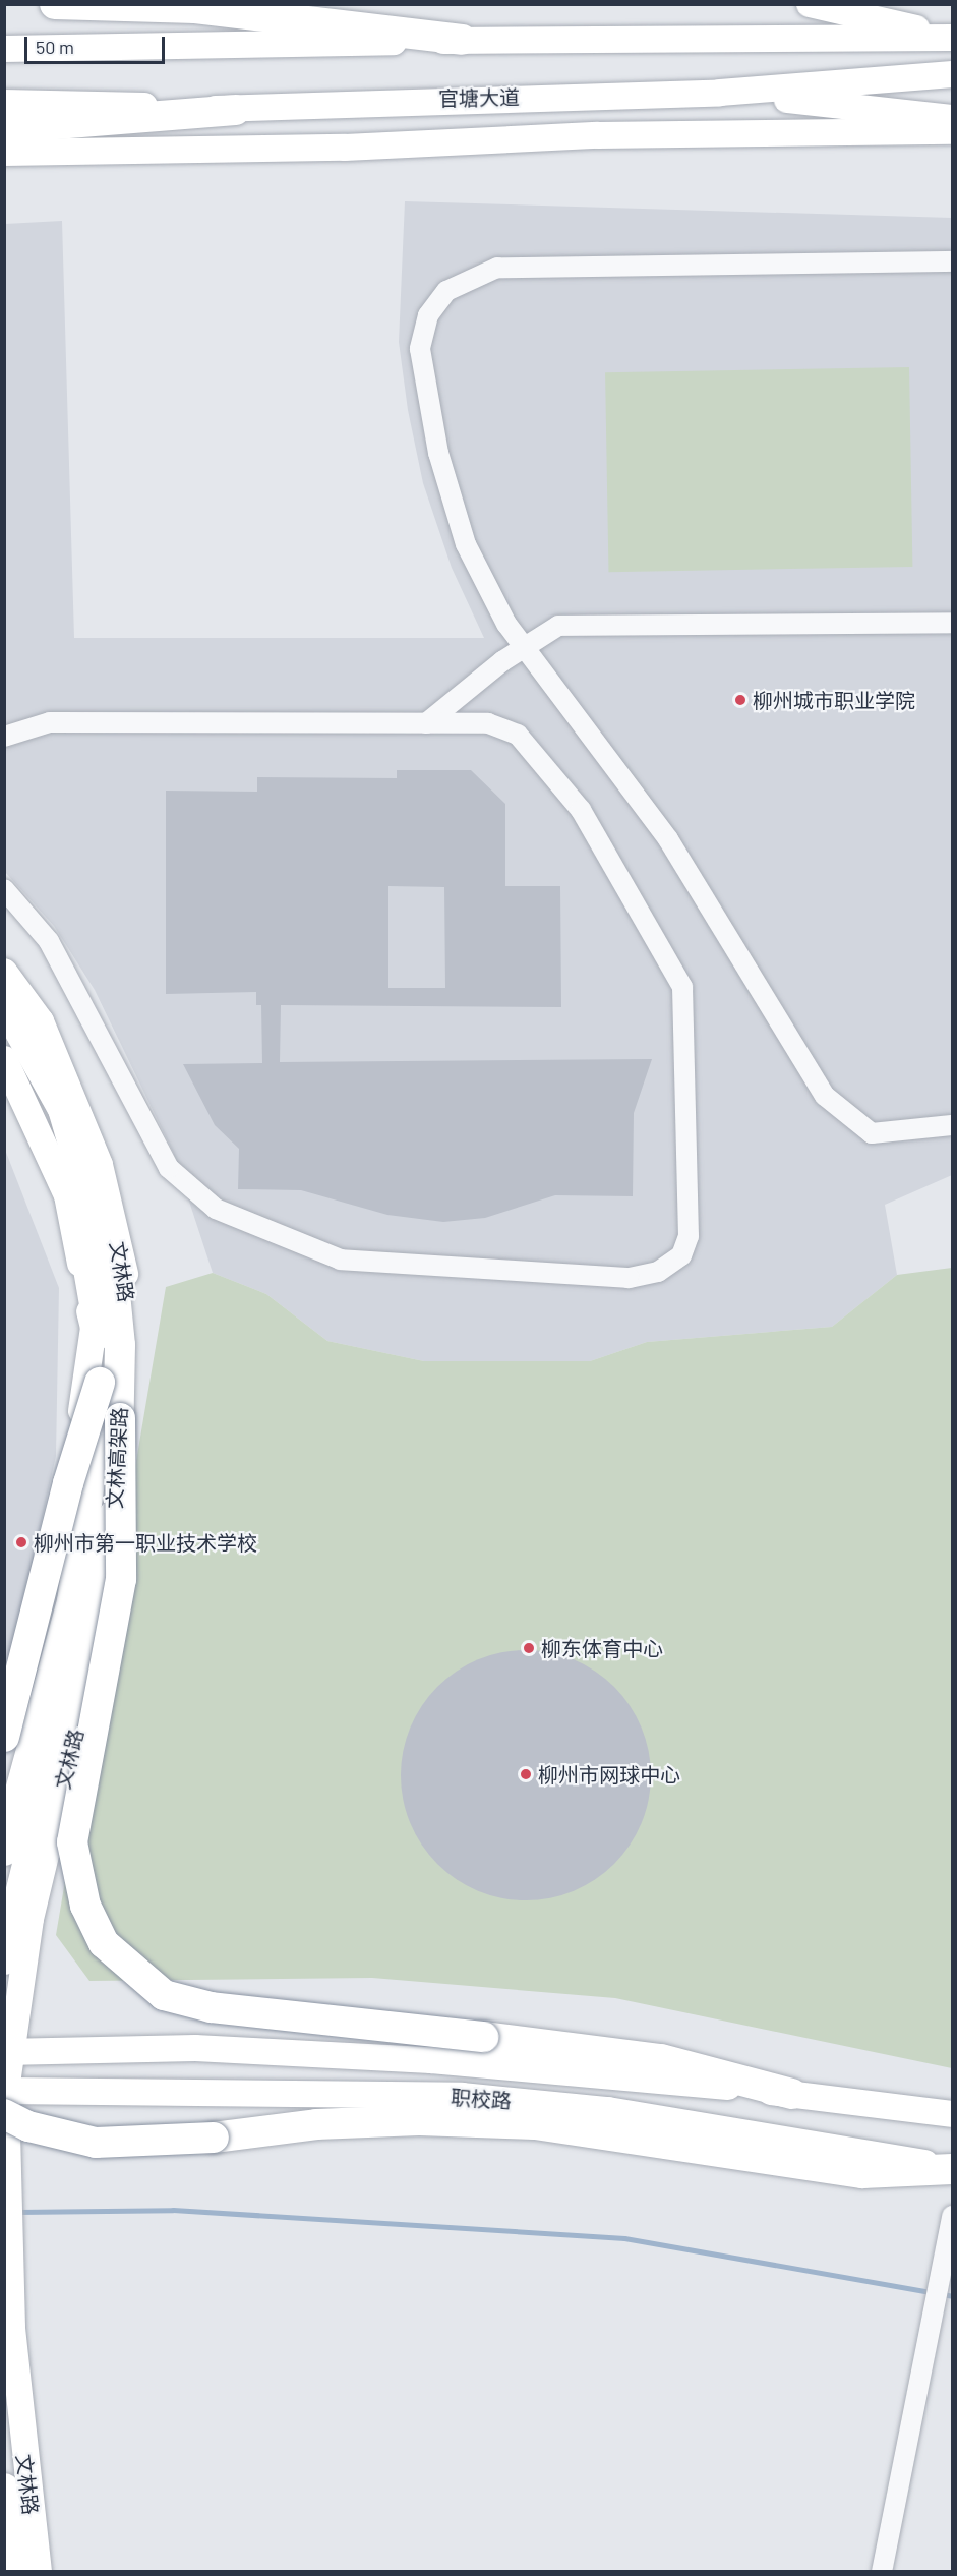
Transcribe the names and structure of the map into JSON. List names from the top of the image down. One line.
{"streets":{"highway":["文林高架路"],"main road":["官塘大道","文林路","职校路"]},"crossings":[["文林路","职校路"]],"places":["柳州城市职业学院","柳州市第一职业技术学校","柳东体育中心","柳州市网球中心"],"scale_bar":"50 m"}
